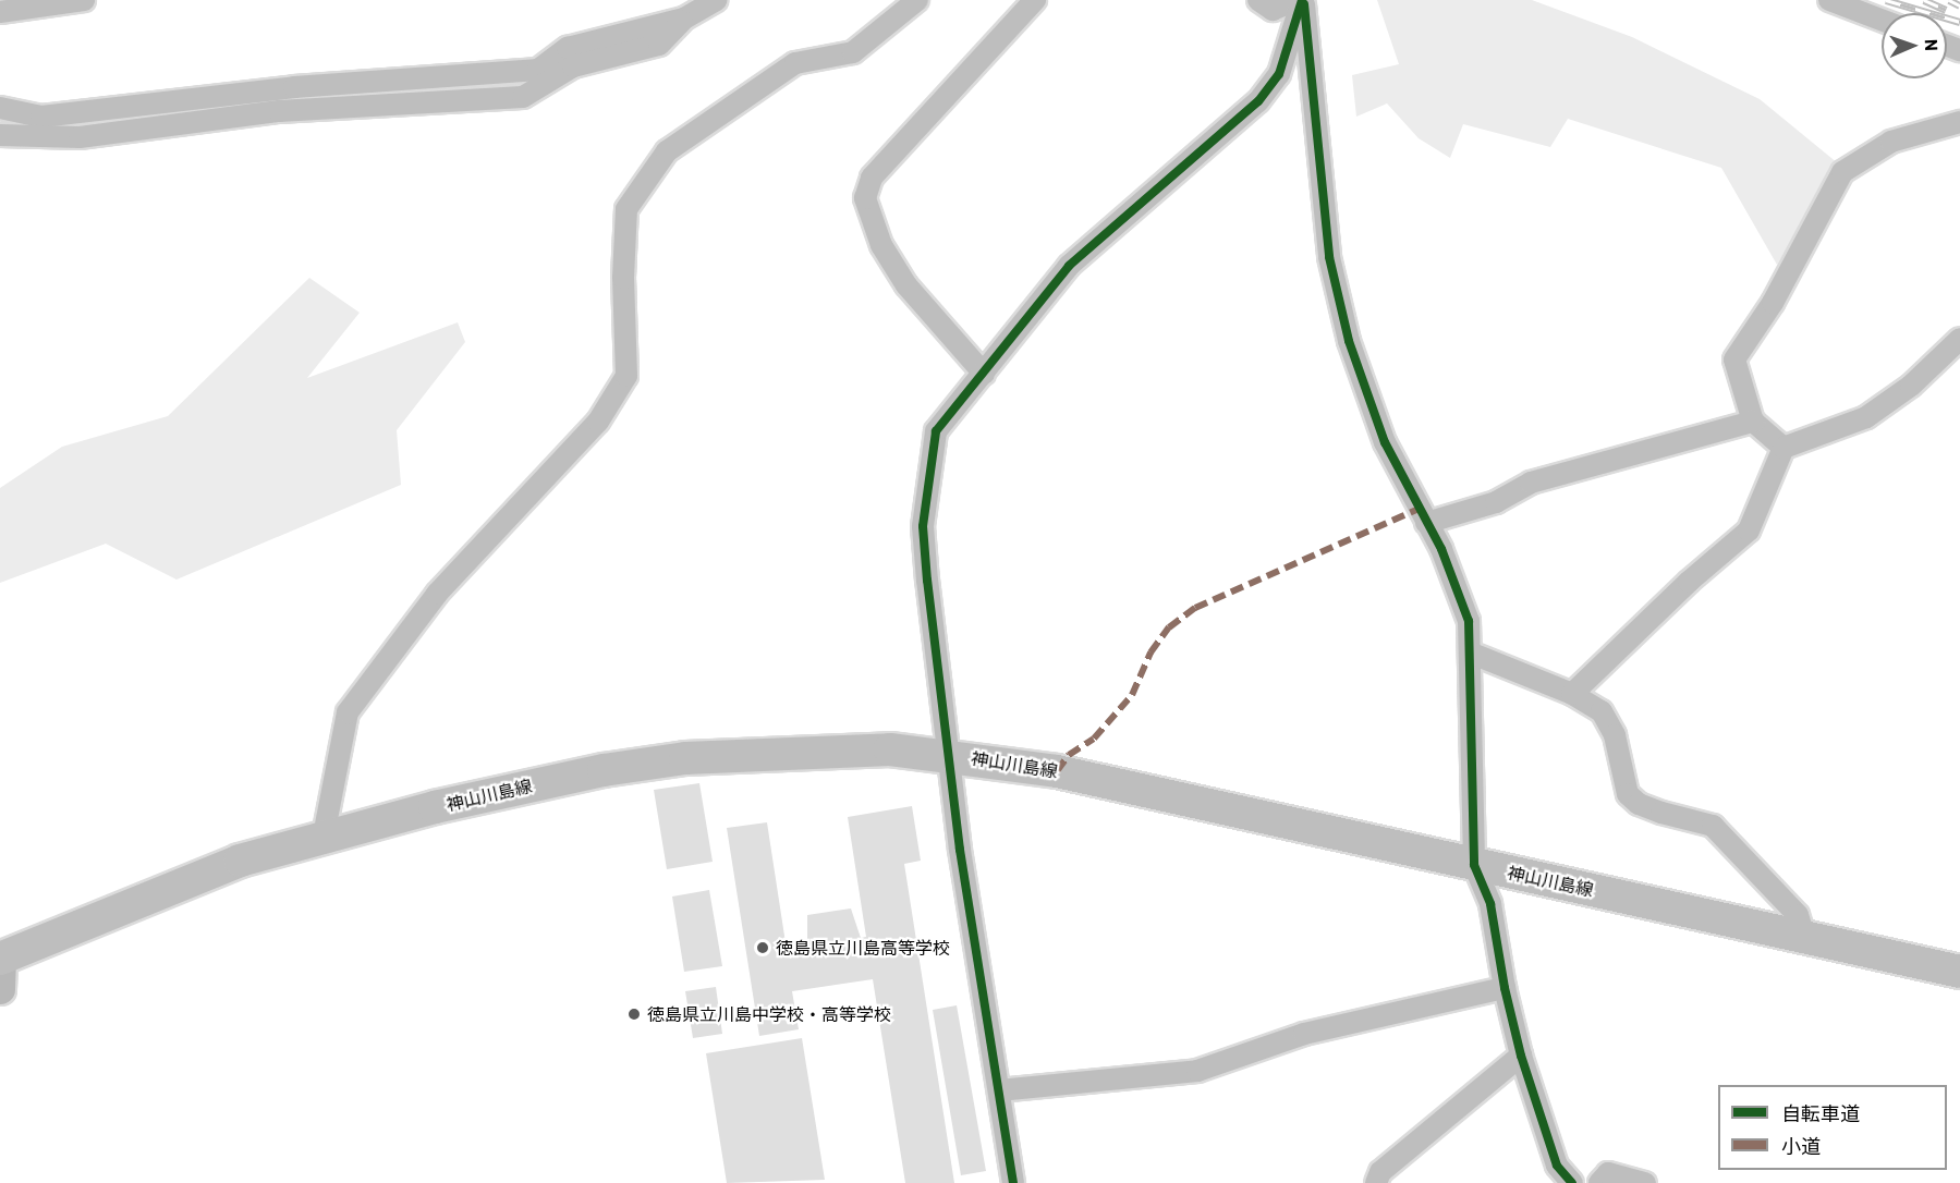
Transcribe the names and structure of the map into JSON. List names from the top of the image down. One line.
{"streets":{"main road":["神山川島線"]},"places":["徳島県立川島高等学校","徳島県立川島中学校・高等学校"],"legend":["自転車道","小道"],"north":"right"}
